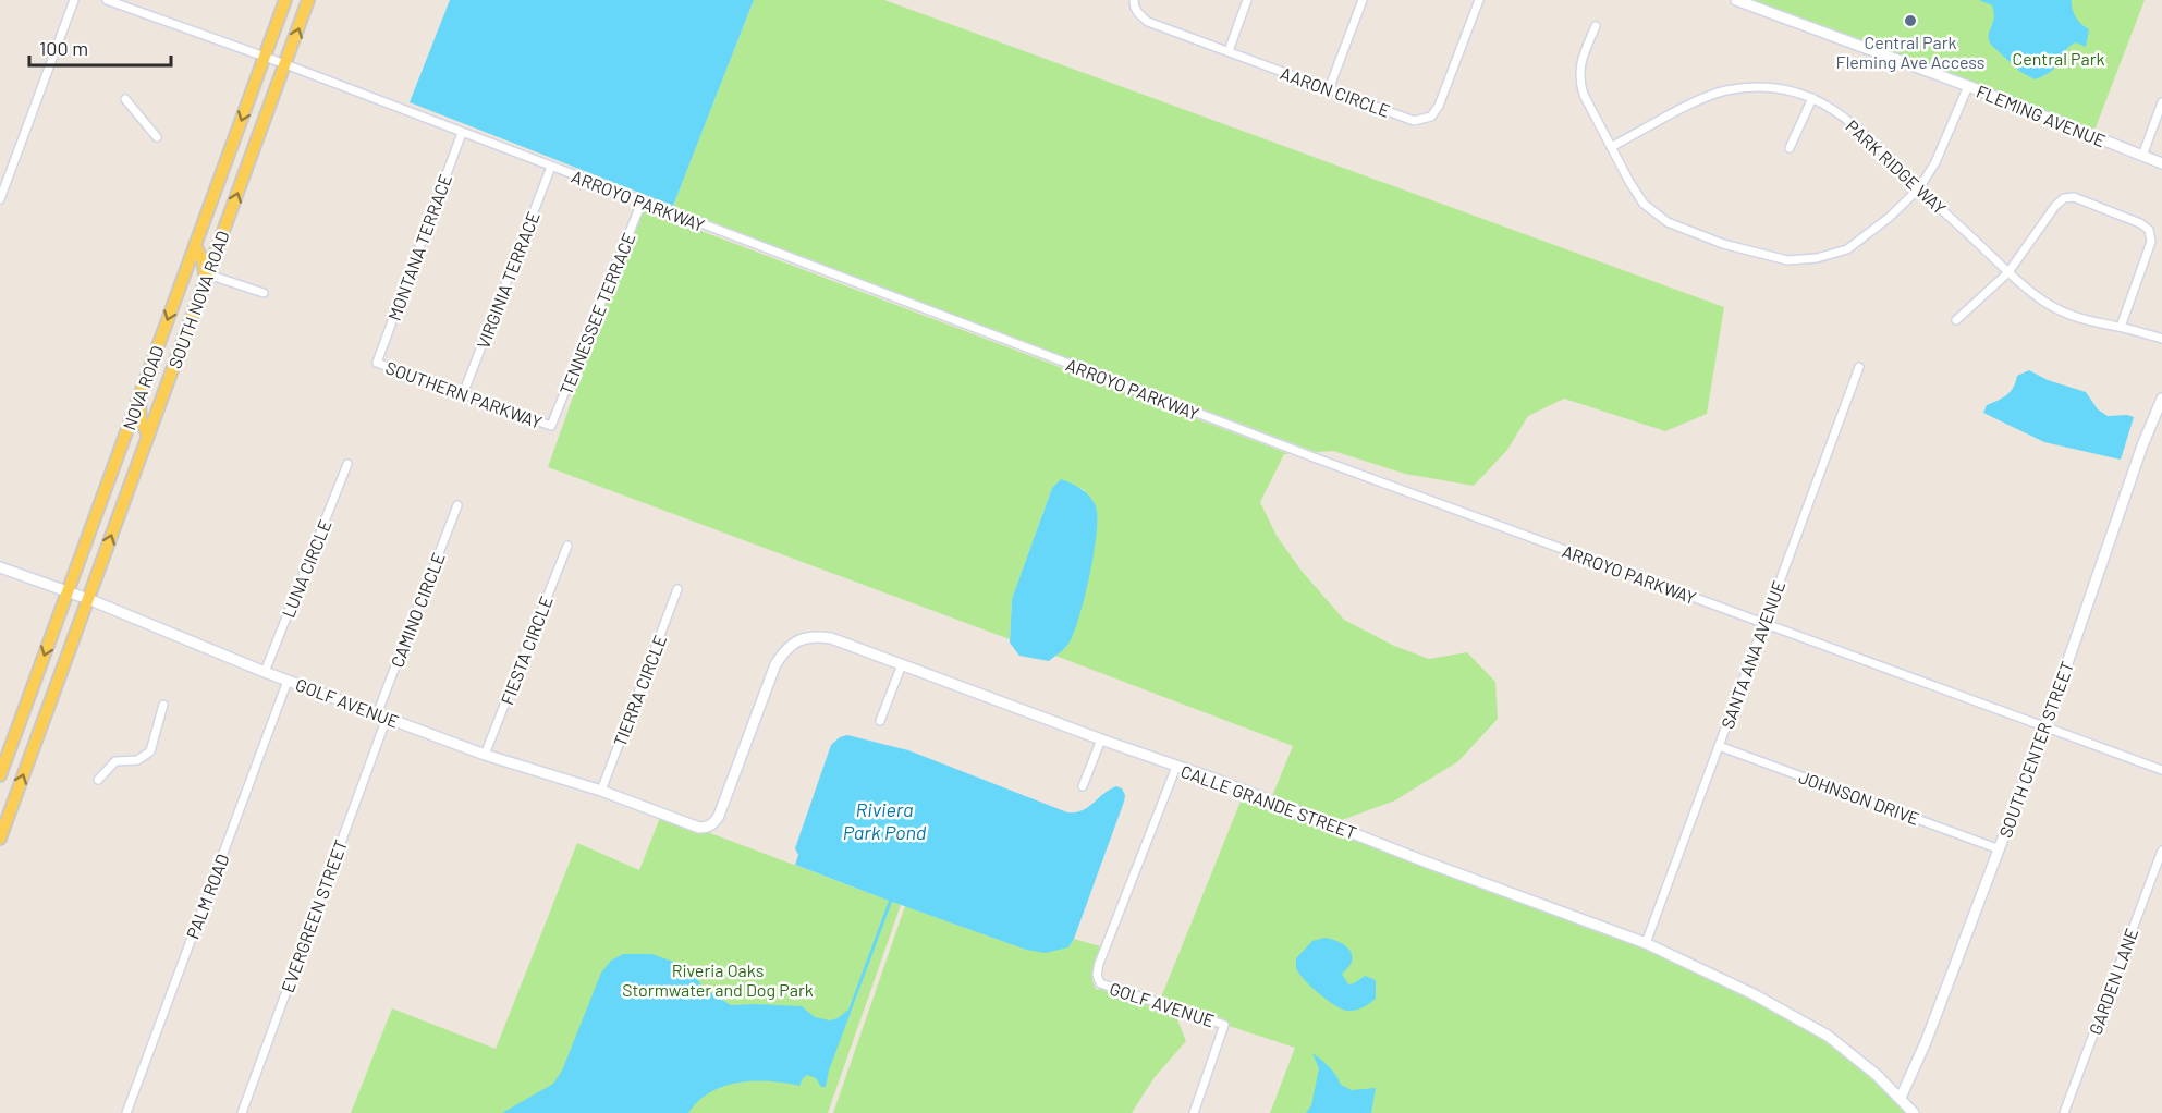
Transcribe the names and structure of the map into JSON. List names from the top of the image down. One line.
{"streets":{"main road":["SOUTH NOVA ROAD","NOVA ROAD"],"street":["AARON CIRCLE","FLEMING AVENUE","PARK RIDGE WAY","ARROYO PARKWAY","MONTANA TERRACE","VIRGINIA TERRACE","TENNESSEE TERRACE","SOUTHERN PARKWAY","LUNA CIRCLE","CAMINO CIRCLE","FIESTA CIRCLE","SANTA ANA AVENUE","TIERRA CIRCLE","GOLF AVENUE","SOUTH CENTER STREET","JOHNSON DRIVE","CALLE GRANDE STREET","PALM ROAD","EVERGREEN STREET","GARDEN LANE"]},"crossings":[["ARROYO PARKWAY","MONTANA TERRACE"],["ARROYO PARKWAY","VIRGINIA TERRACE"],["ARROYO PARKWAY","SOUTH NOVA ROAD"],["ARROYO PARKWAY","TENNESSEE TERRACE"],["ARROYO PARKWAY","NOVA ROAD"],["ARROYO PARKWAY","SANTA ANA AVENUE"],["ARROYO PARKWAY","SOUTH CENTER STREET"],["MONTANA TERRACE","SOUTHERN PARKWAY"],["VIRGINIA TERRACE","SOUTHERN PARKWAY"],["SOUTH NOVA ROAD","GOLF AVENUE"],["TENNESSEE TERRACE","SOUTHERN PARKWAY"],["NOVA ROAD","GOLF AVENUE"],["LUNA CIRCLE","GOLF AVENUE"],["CAMINO CIRCLE","GOLF AVENUE"],["CAMINO CIRCLE","EVERGREEN STREET"],["FIESTA CIRCLE","GOLF AVENUE"],["SANTA ANA AVENUE","JOHNSON DRIVE"],["SANTA ANA AVENUE","CALLE GRANDE STREET"],["TIERRA CIRCLE","GOLF AVENUE"],["GOLF AVENUE","CALLE GRANDE STREET"],["GOLF AVENUE","PALM ROAD"],["GOLF AVENUE","EVERGREEN STREET"],["SOUTH CENTER STREET","JOHNSON DRIVE"],["SOUTH CENTER STREET","CALLE GRANDE STREET"]],"one_way":["SOUTH NOVA ROAD"],"water":["Riviera Park Pond"],"parks":["Central Park","Riveria Oaks Stormwater and Dog Park"],"places":["Central Park Fleming Ave Access"],"scale_bar":"100 m"}
